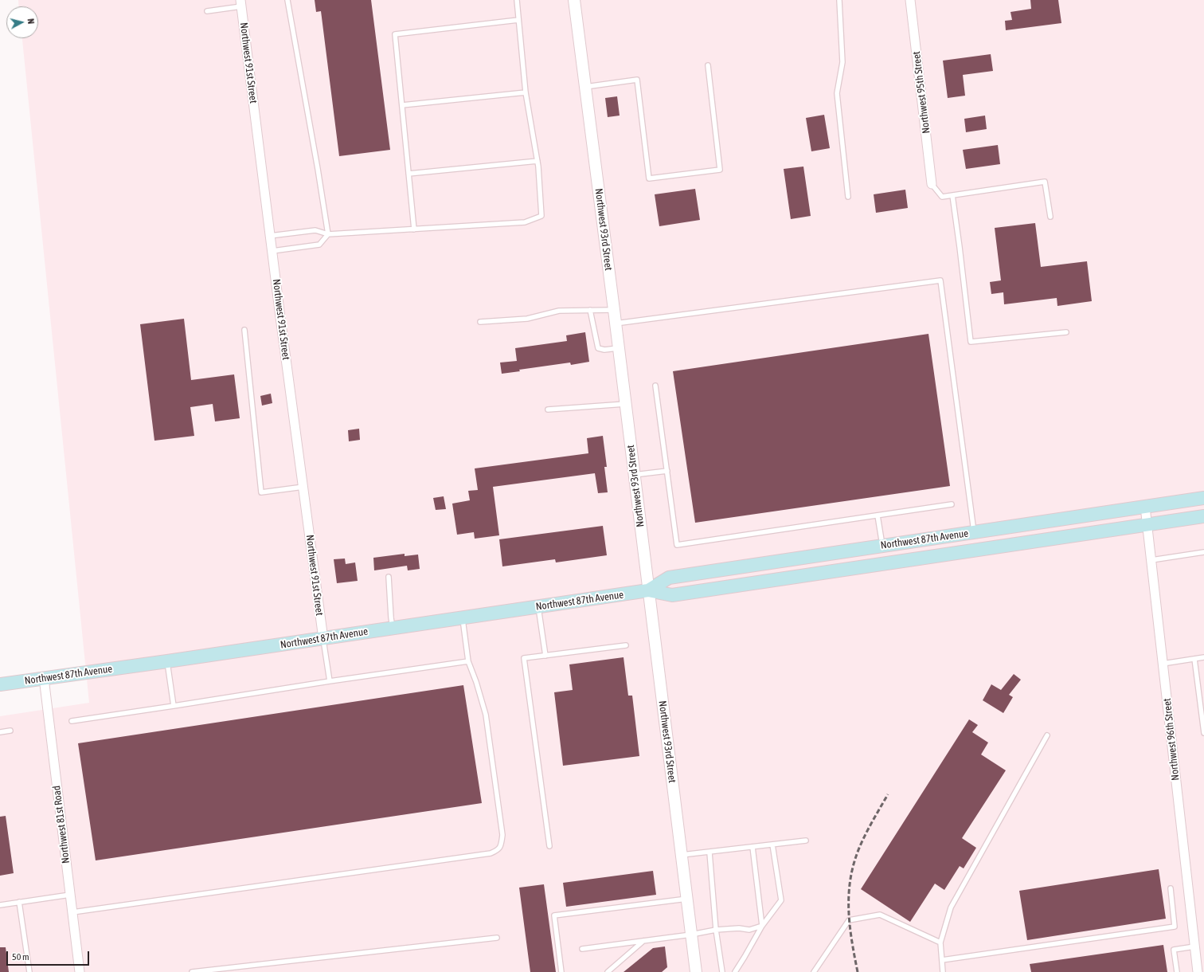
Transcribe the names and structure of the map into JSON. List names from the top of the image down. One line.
{"streets":{"main road":["Northwest 87th Avenue"],"street":["Northwest 91st Street","Northwest 95th Street","Northwest 93rd Street","Northwest 96th Street","Northwest 81st Road"]},"crossings":[["Northwest 91st Street","Northwest 87th Avenue"],["Northwest 93rd Street","Northwest 87th Avenue"],["Northwest 87th Avenue","Northwest 96th Street"],["Northwest 87th Avenue","Northwest 81st Road"]],"scale_bar":"50 m","north":"right"}
